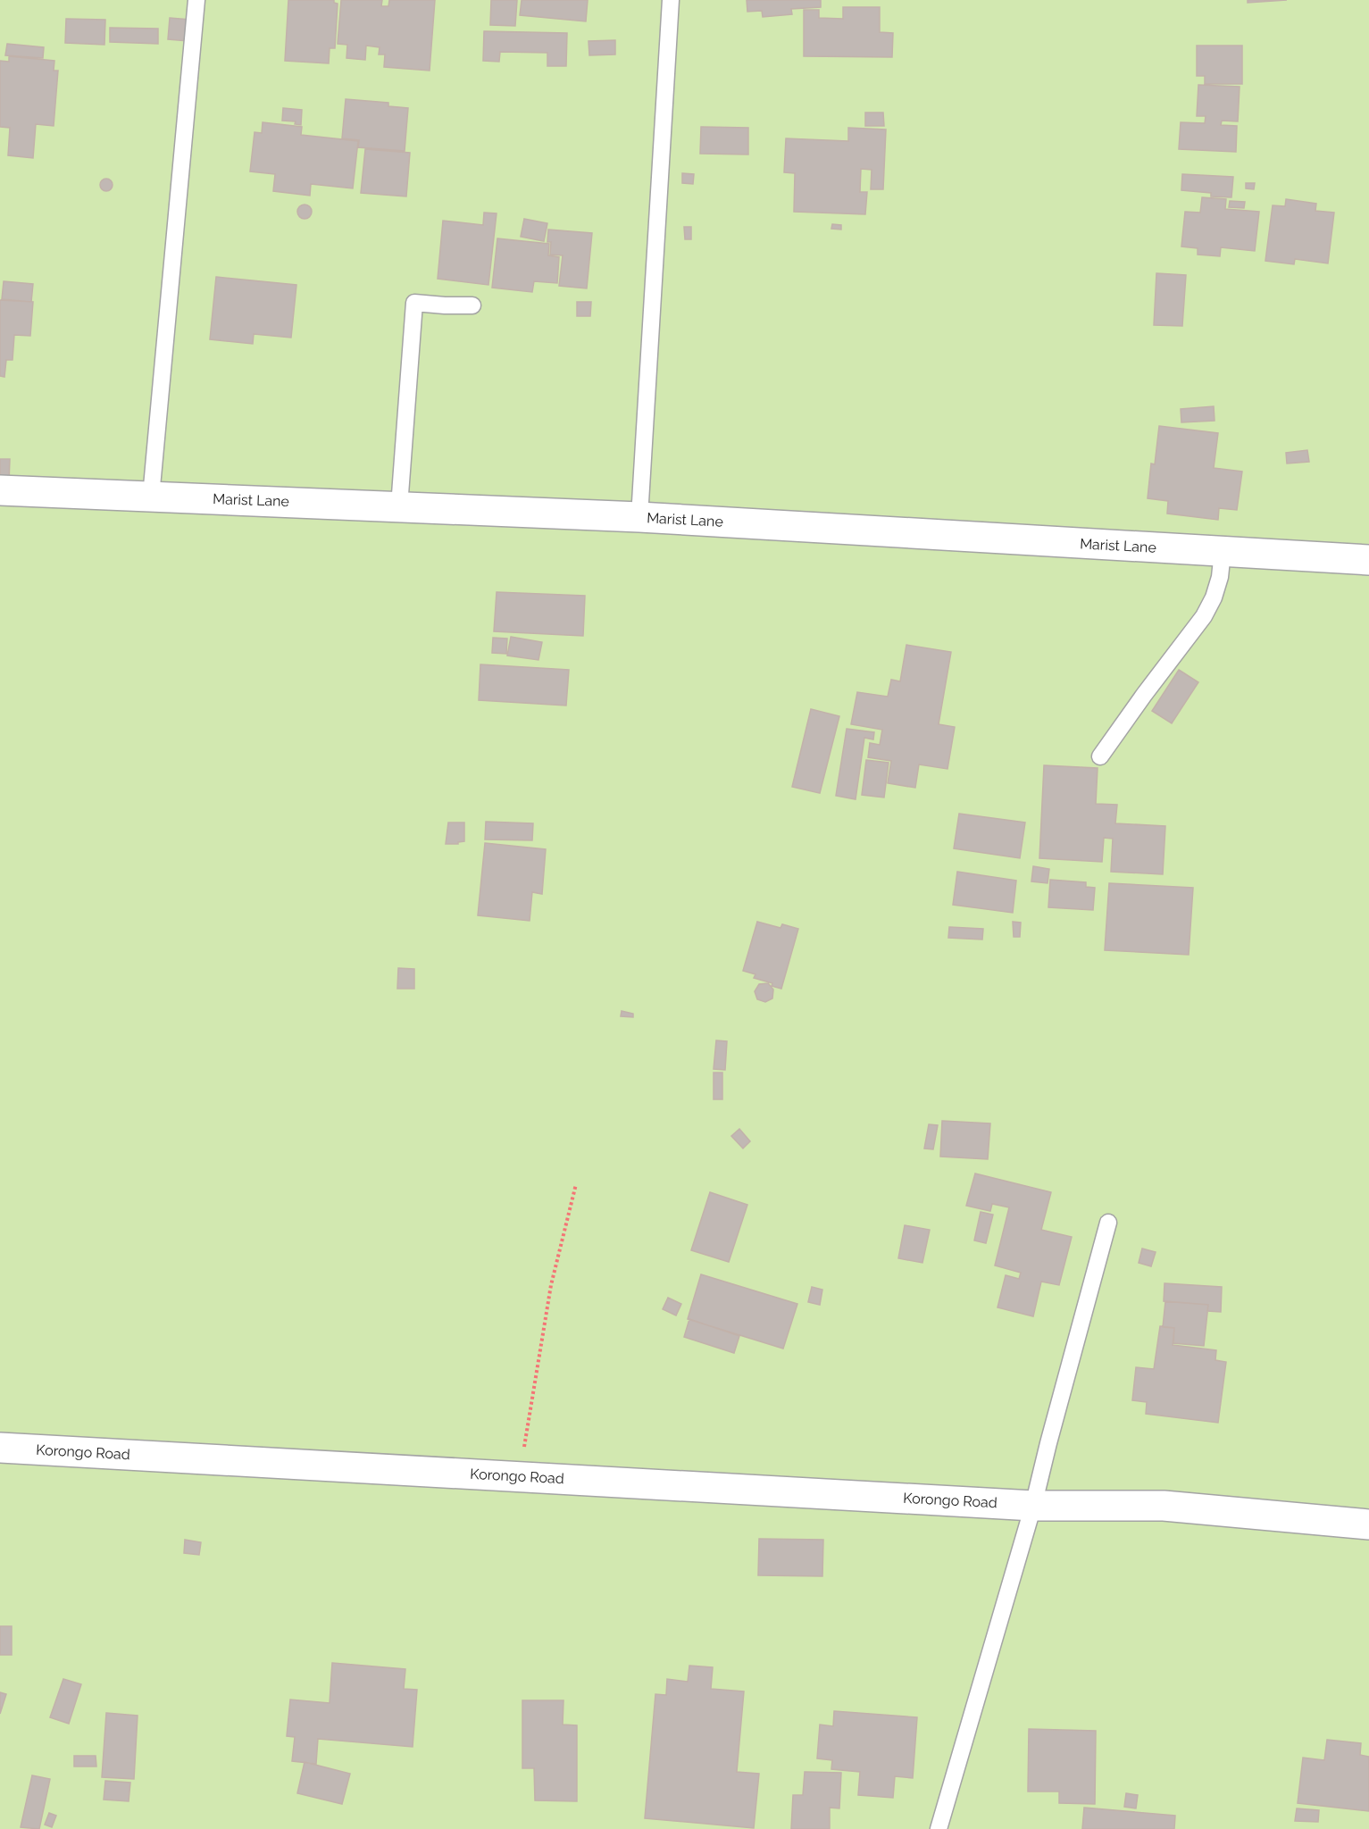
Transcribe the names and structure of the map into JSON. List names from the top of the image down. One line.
{"streets":{"street":["Marist Lane","Korongo Road"]}}
